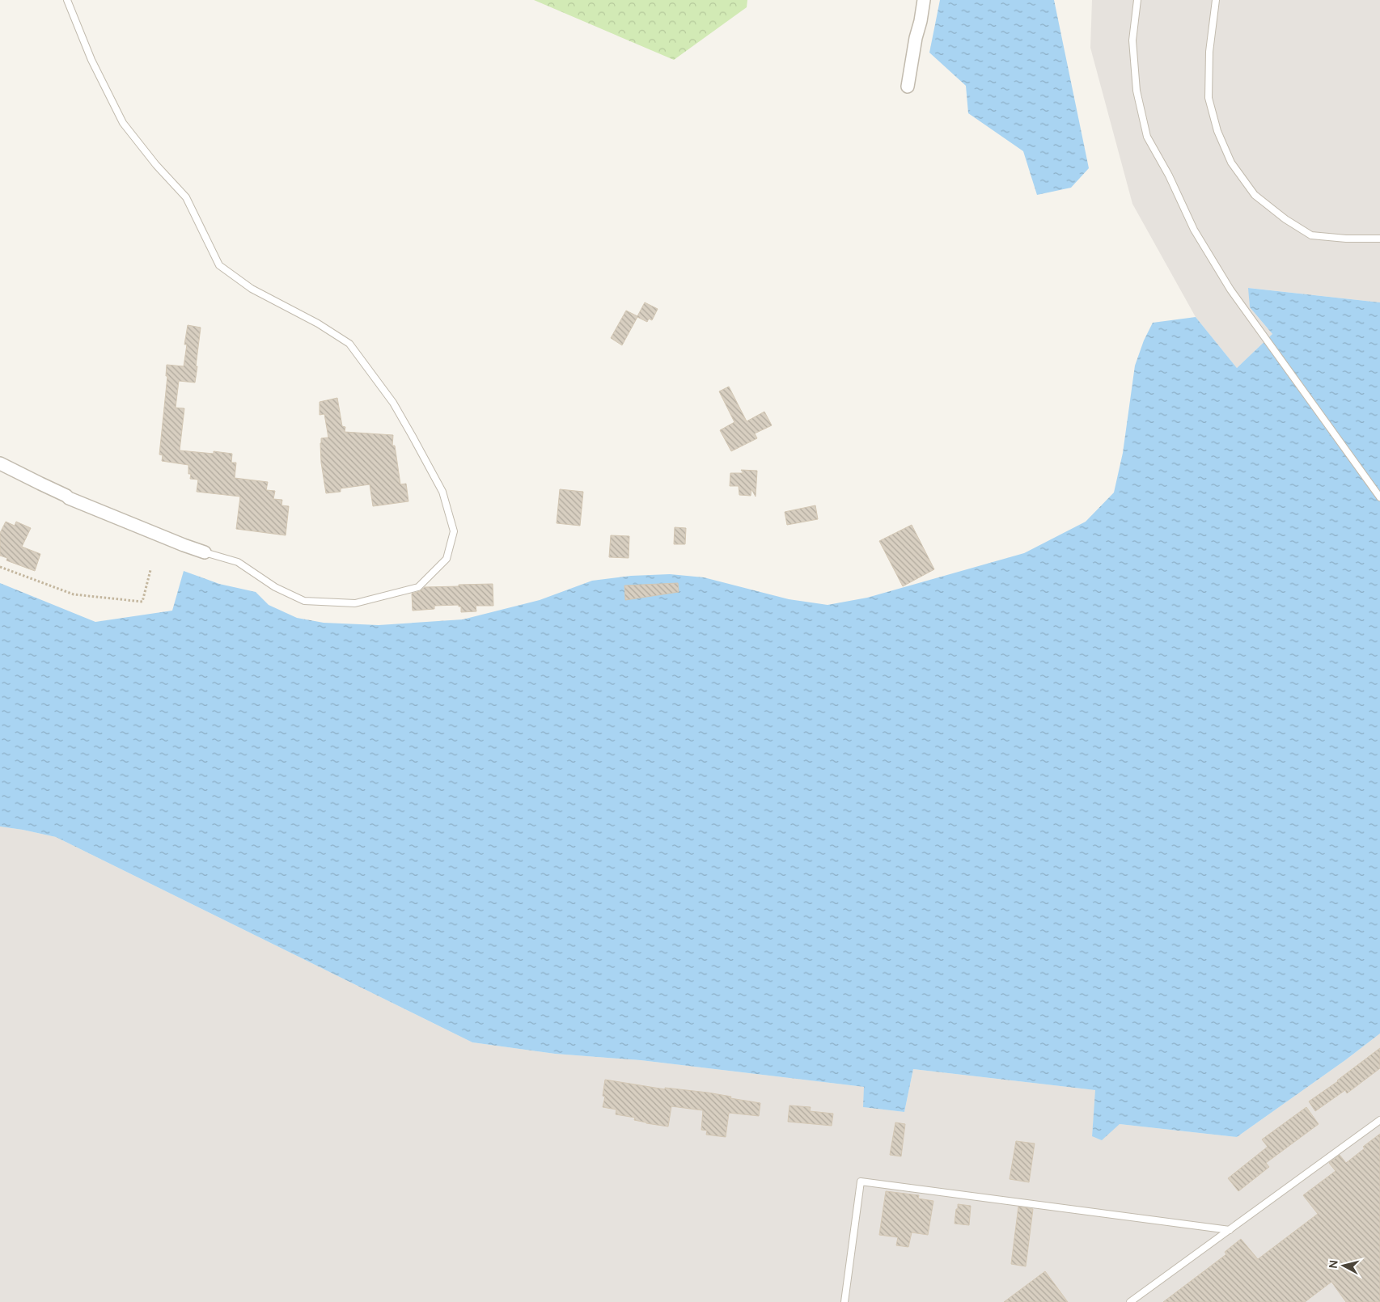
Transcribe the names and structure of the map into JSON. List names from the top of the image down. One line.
{"north":"left"}
